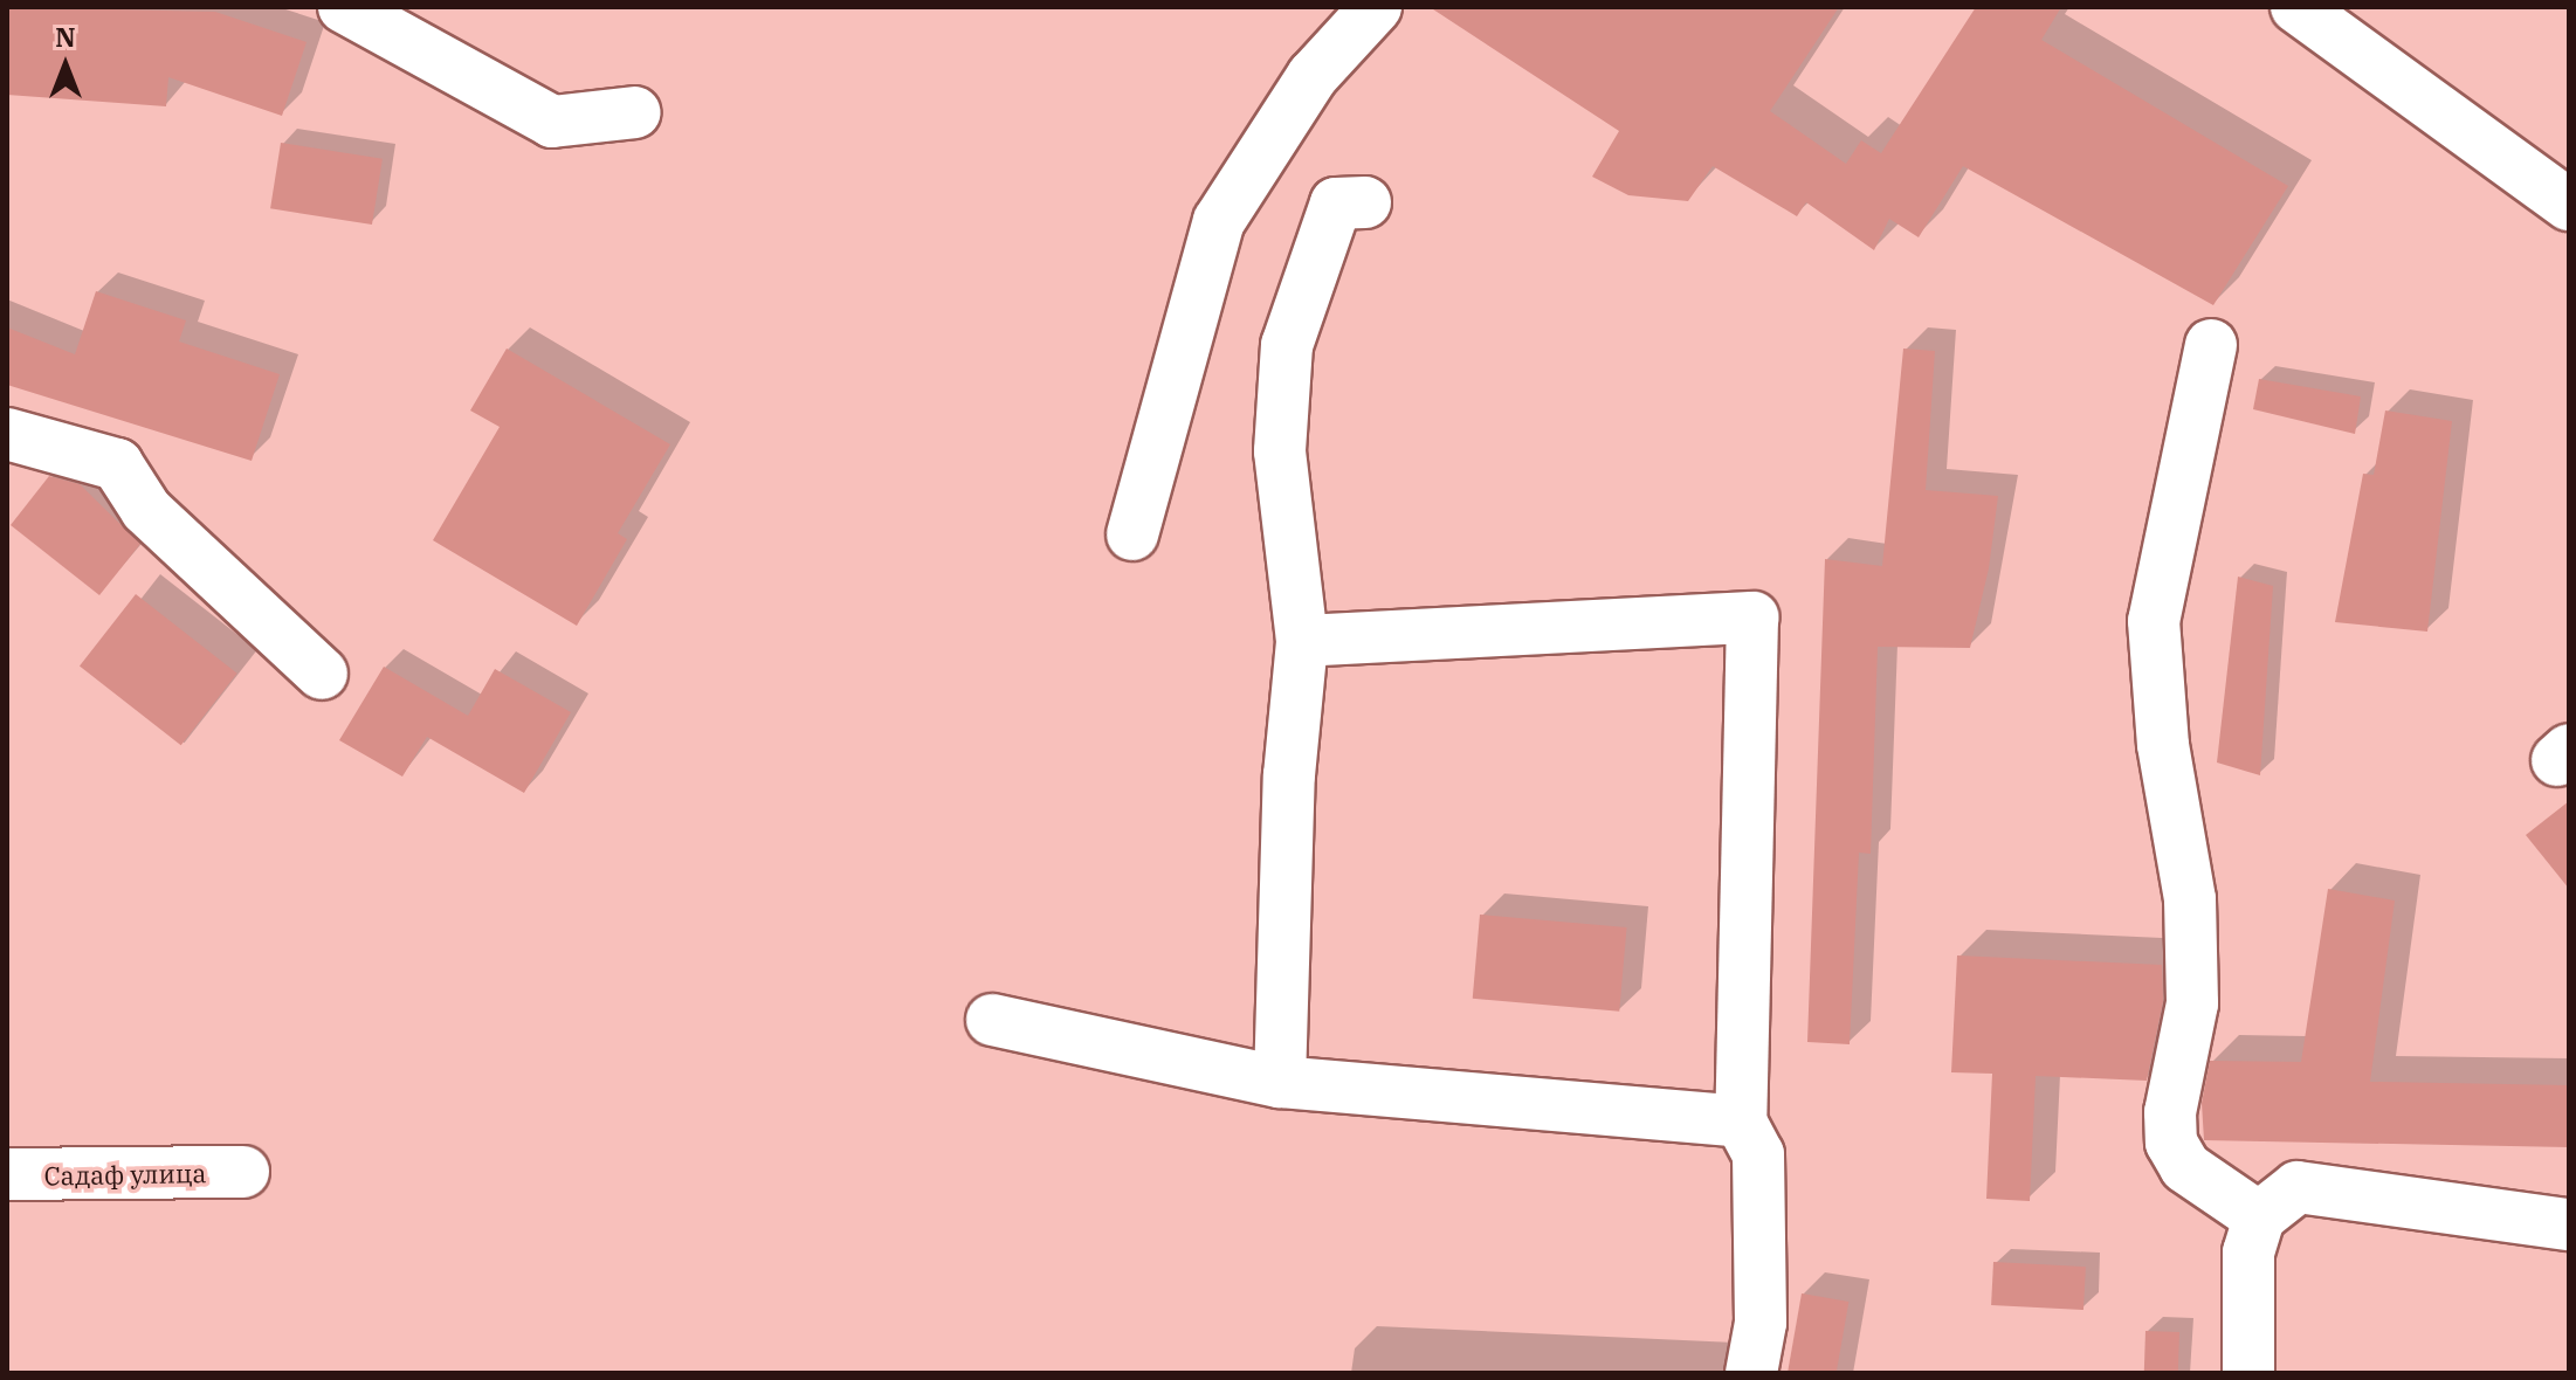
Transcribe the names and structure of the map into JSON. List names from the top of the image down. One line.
{"streets":{"street":["Садаф улица"]},"north":"top"}
